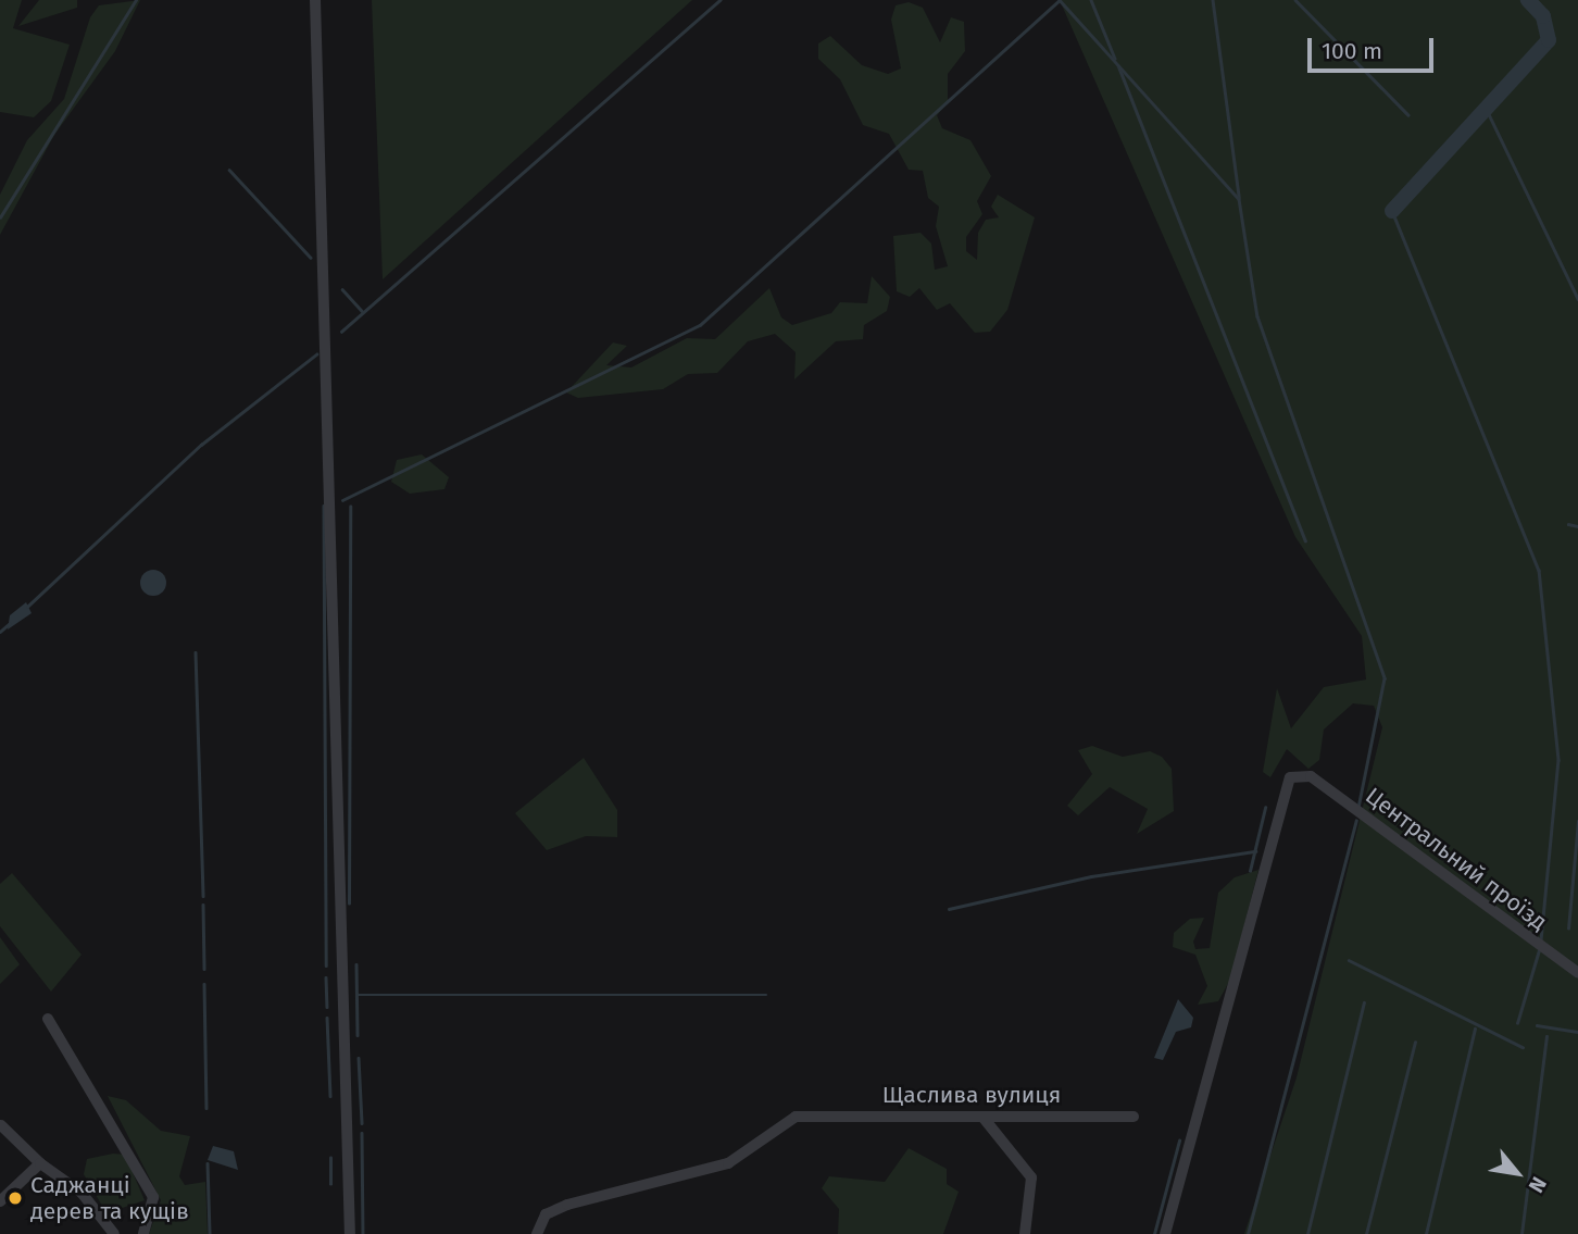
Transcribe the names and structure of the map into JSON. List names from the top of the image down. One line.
{"streets":{"street":["Центральний проїзд","Щаслива вулиця"]},"places":["Саджанці дерев та кущів"],"scale_bar":"100 m","north":"bottom right"}
